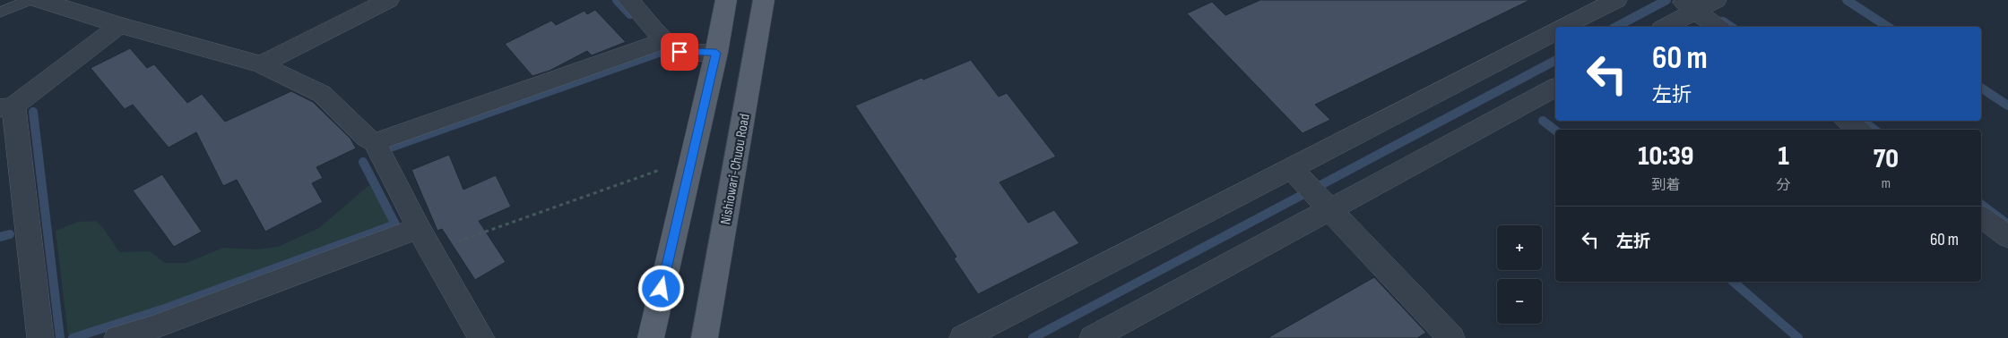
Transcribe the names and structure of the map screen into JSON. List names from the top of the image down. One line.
{"streets":{"main road":["Nishiowari-Chuou Road"]},"page":{"turn":["60 m","左折"],"eta":["10:39","到着","1","分","70","m"],"list":[{"name":"左折","value":"60 m"}],"map_buttons":["+","−"]}}
